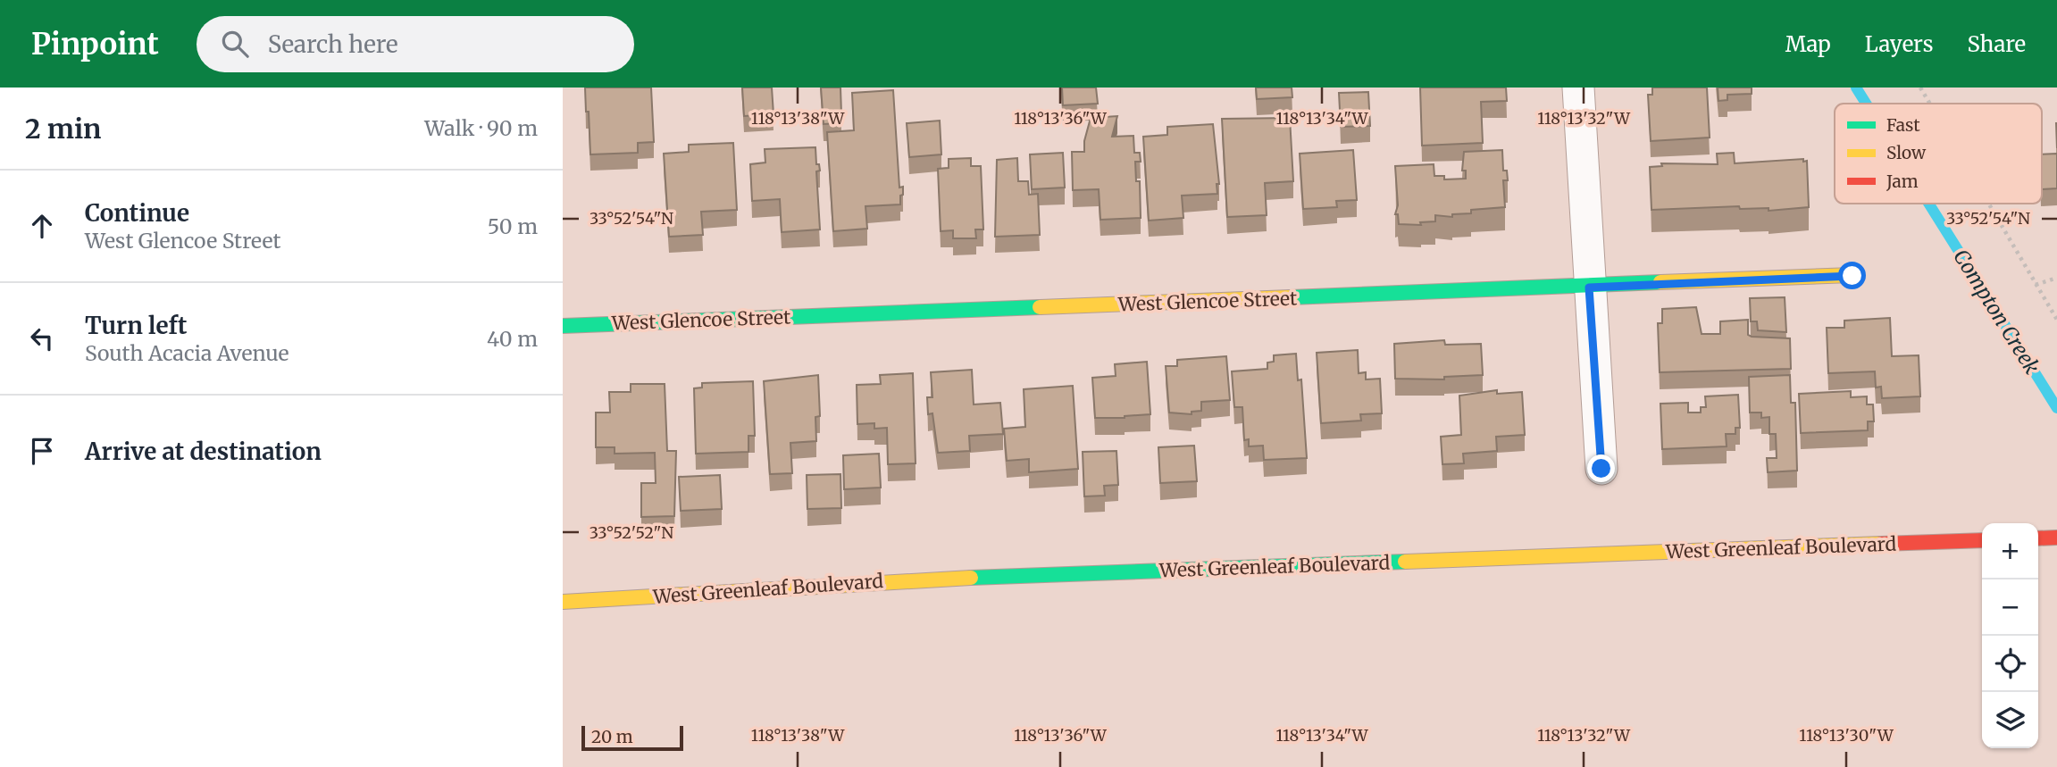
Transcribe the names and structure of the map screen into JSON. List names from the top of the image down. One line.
{"streets":{"street":["West Glencoe Street","West Greenleaf Boulevard"]},"water":["Compton Creek"],"legend":["Fast","Slow","Jam"],"scale_bar":"20 m","page":{"header":"Pinpoint","search":"Search here","nav":["Map","Layers","Share"],"heading":["2 min","Walk · 90 m"],"list":[["Continue","West Glencoe Street","50 m"],["Turn left","South Acacia Avenue","40 m"],"Arrive at destination"],"map_buttons":["+","−"],"scale":"20 m"},"coordinates":["118°13'38\"W","118°13'36\"W","118°13'34\"W","118°13'32\"W","33°52'54\"N","33°52'52\"N","118°13'30\"W"]}
